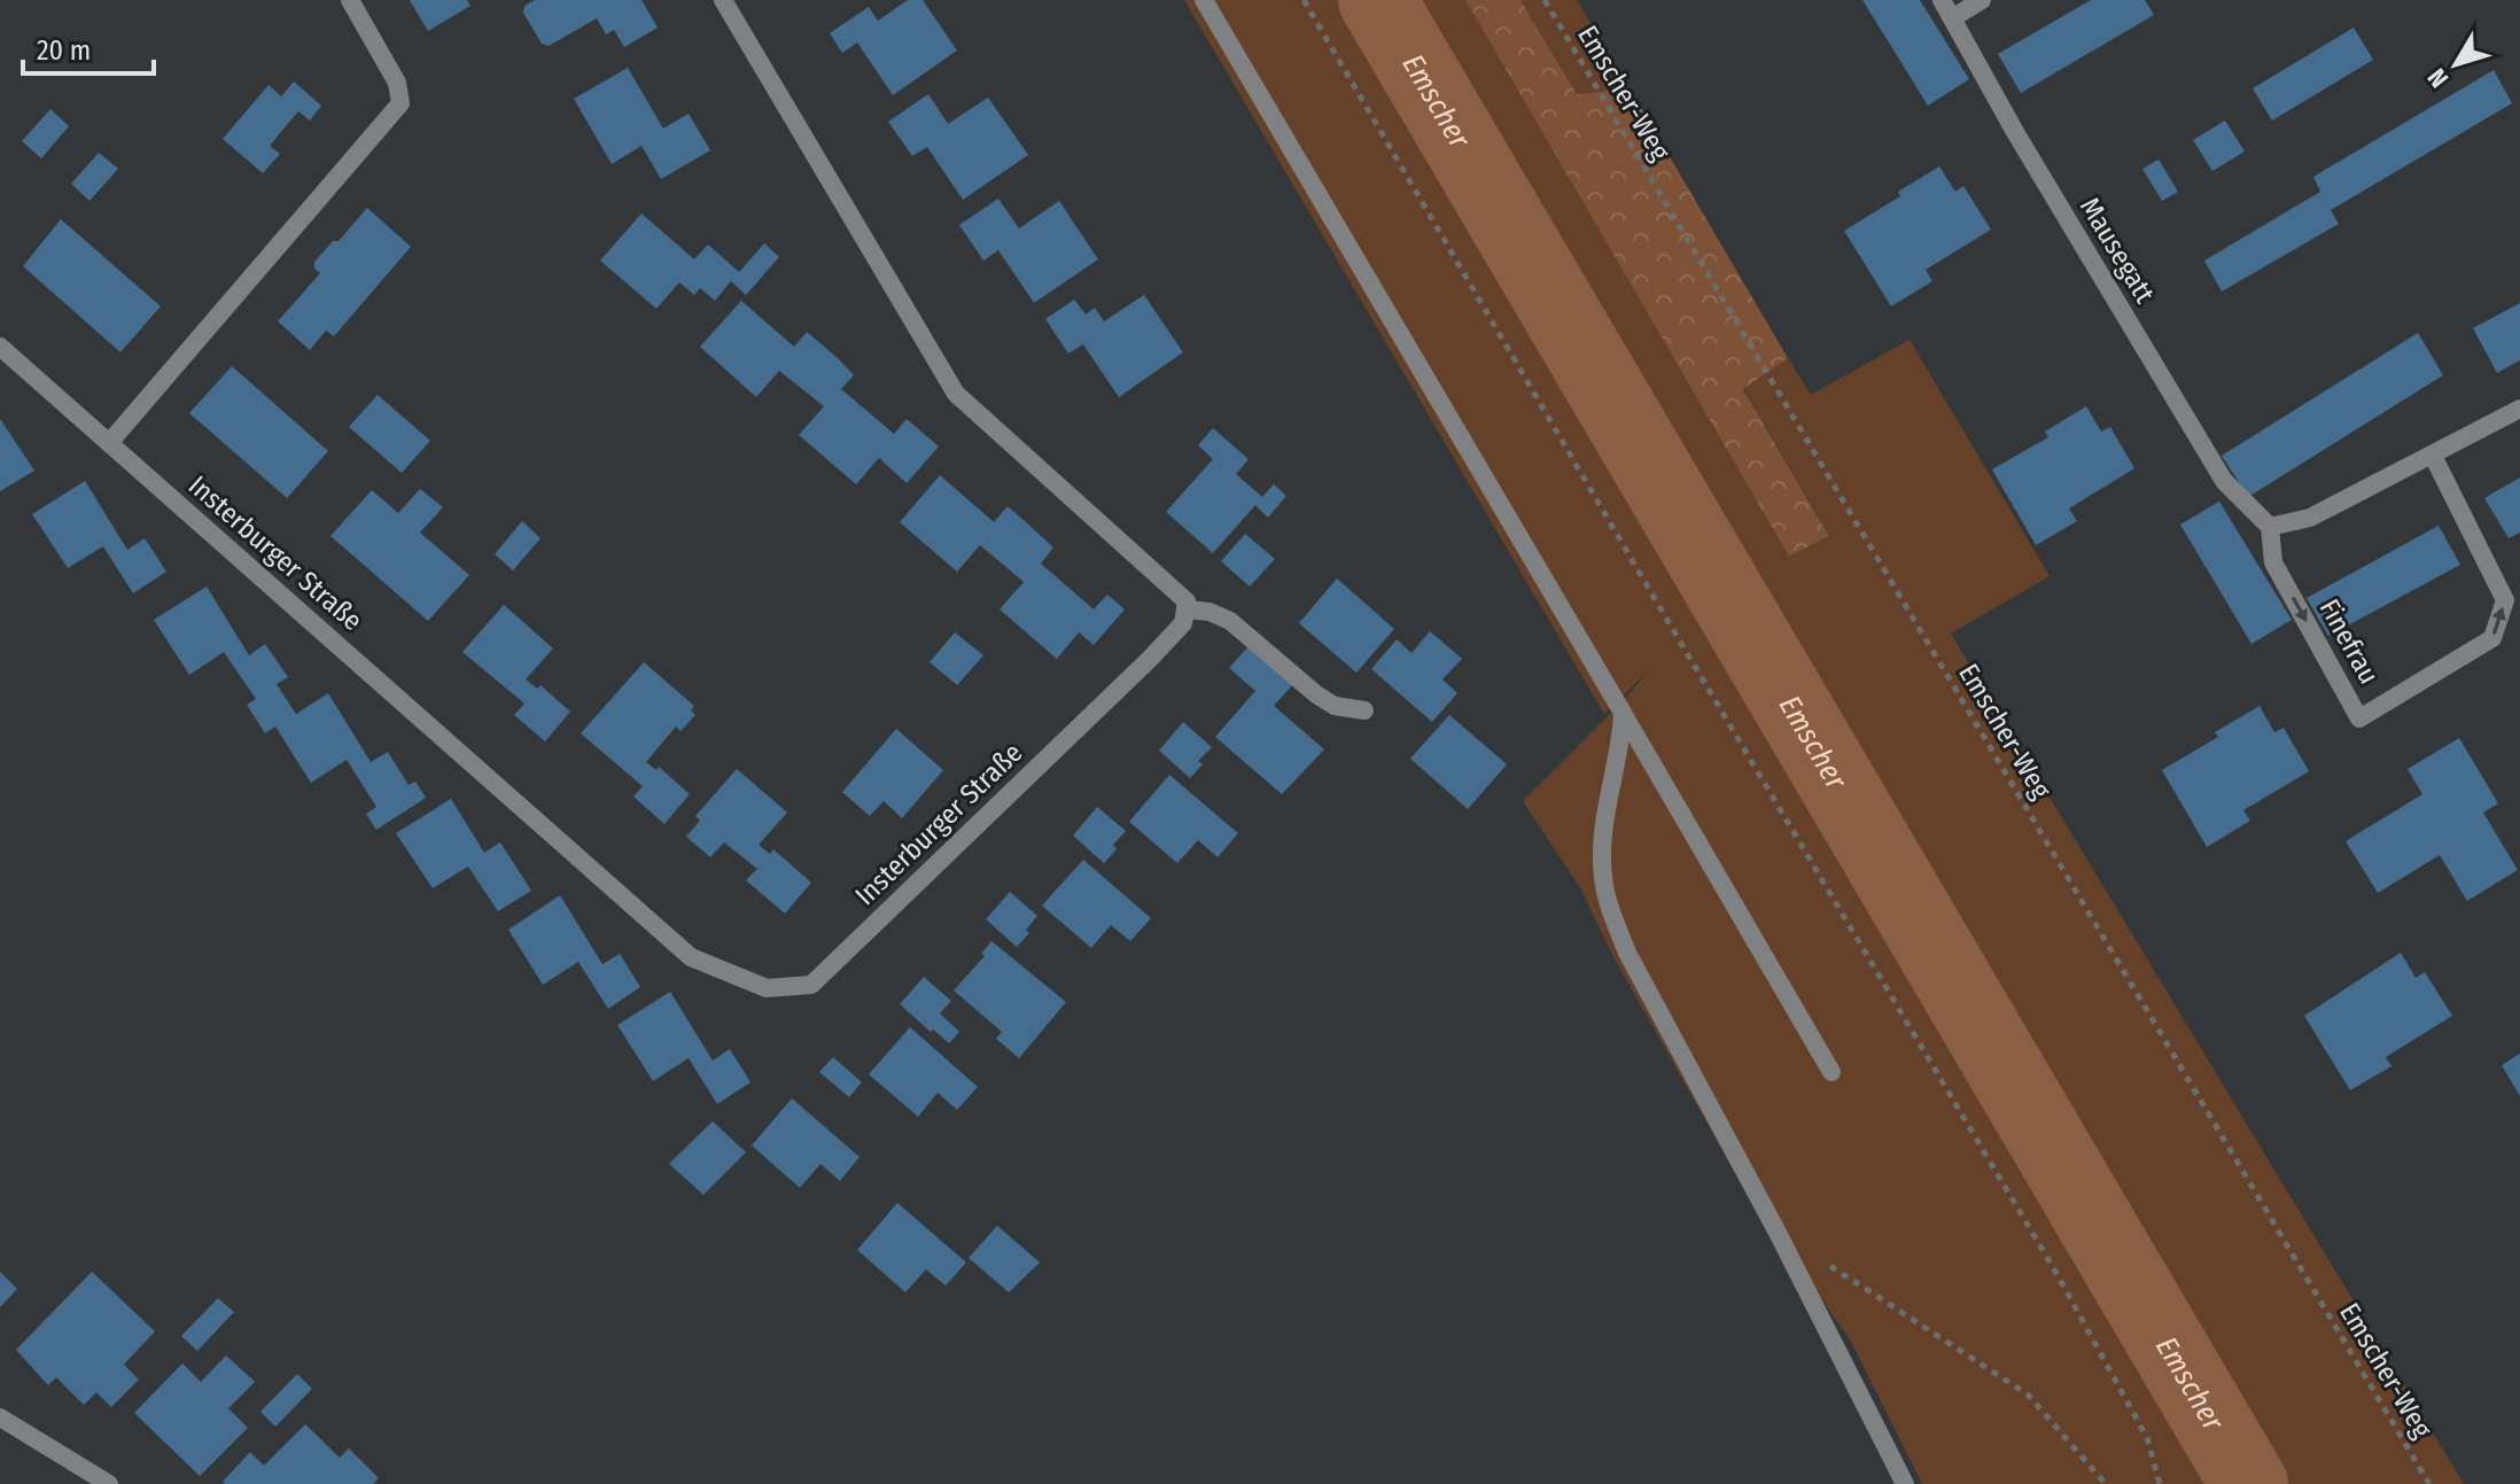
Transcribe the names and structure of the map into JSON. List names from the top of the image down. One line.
{"streets":{"street":["Mausegatt","Insterburger Straße","Finefrau"],"path":["Emscher-Weg"]},"crossings":[["Mausegatt","Finefrau"]],"water":["Emscher"],"scale_bar":"20 m","north":"bottom left"}
